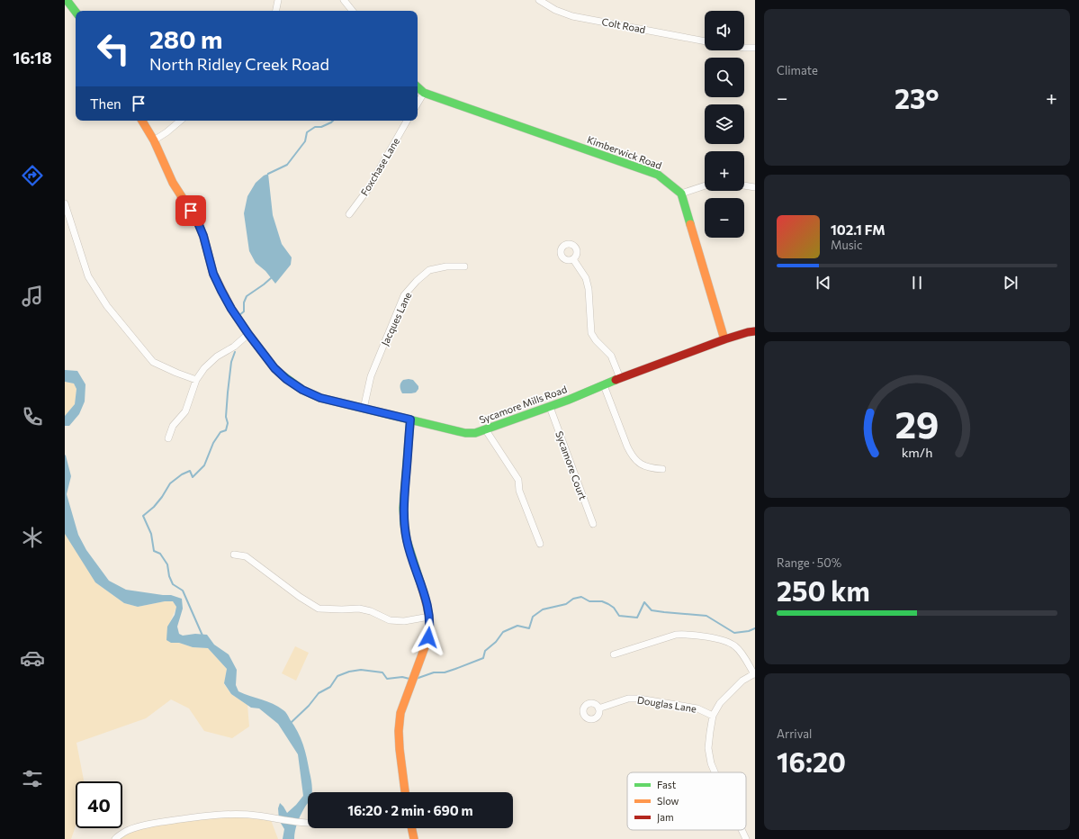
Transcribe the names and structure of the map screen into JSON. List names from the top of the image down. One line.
{"streets":{"street":["Colt Road","Kimberwick Road","Foxchase Lane","Jacques Lane","Sycamore Mills Road","Sycamore Court","Douglas Lane"]},"crossings":[["Jacques Lane","Sycamore Mills Road"],["Sycamore Mills Road","Sycamore Court"]],"legend":["Fast","Slow","Jam"],"page":{"tabs":"16:18","tile":["Climate",["Range · 50%","250 km"],["Arrival","16:20"]],"map_buttons":["+","−"],"turn":["280 m","North Ridley Creek Road"],"heat":["−","23°","+"],"then":"Then","song":["102.1 FM","Music"],"limit":"40","trip":"16:20 · 2 min · 690 m","gauge":["29","km/h"]}}
